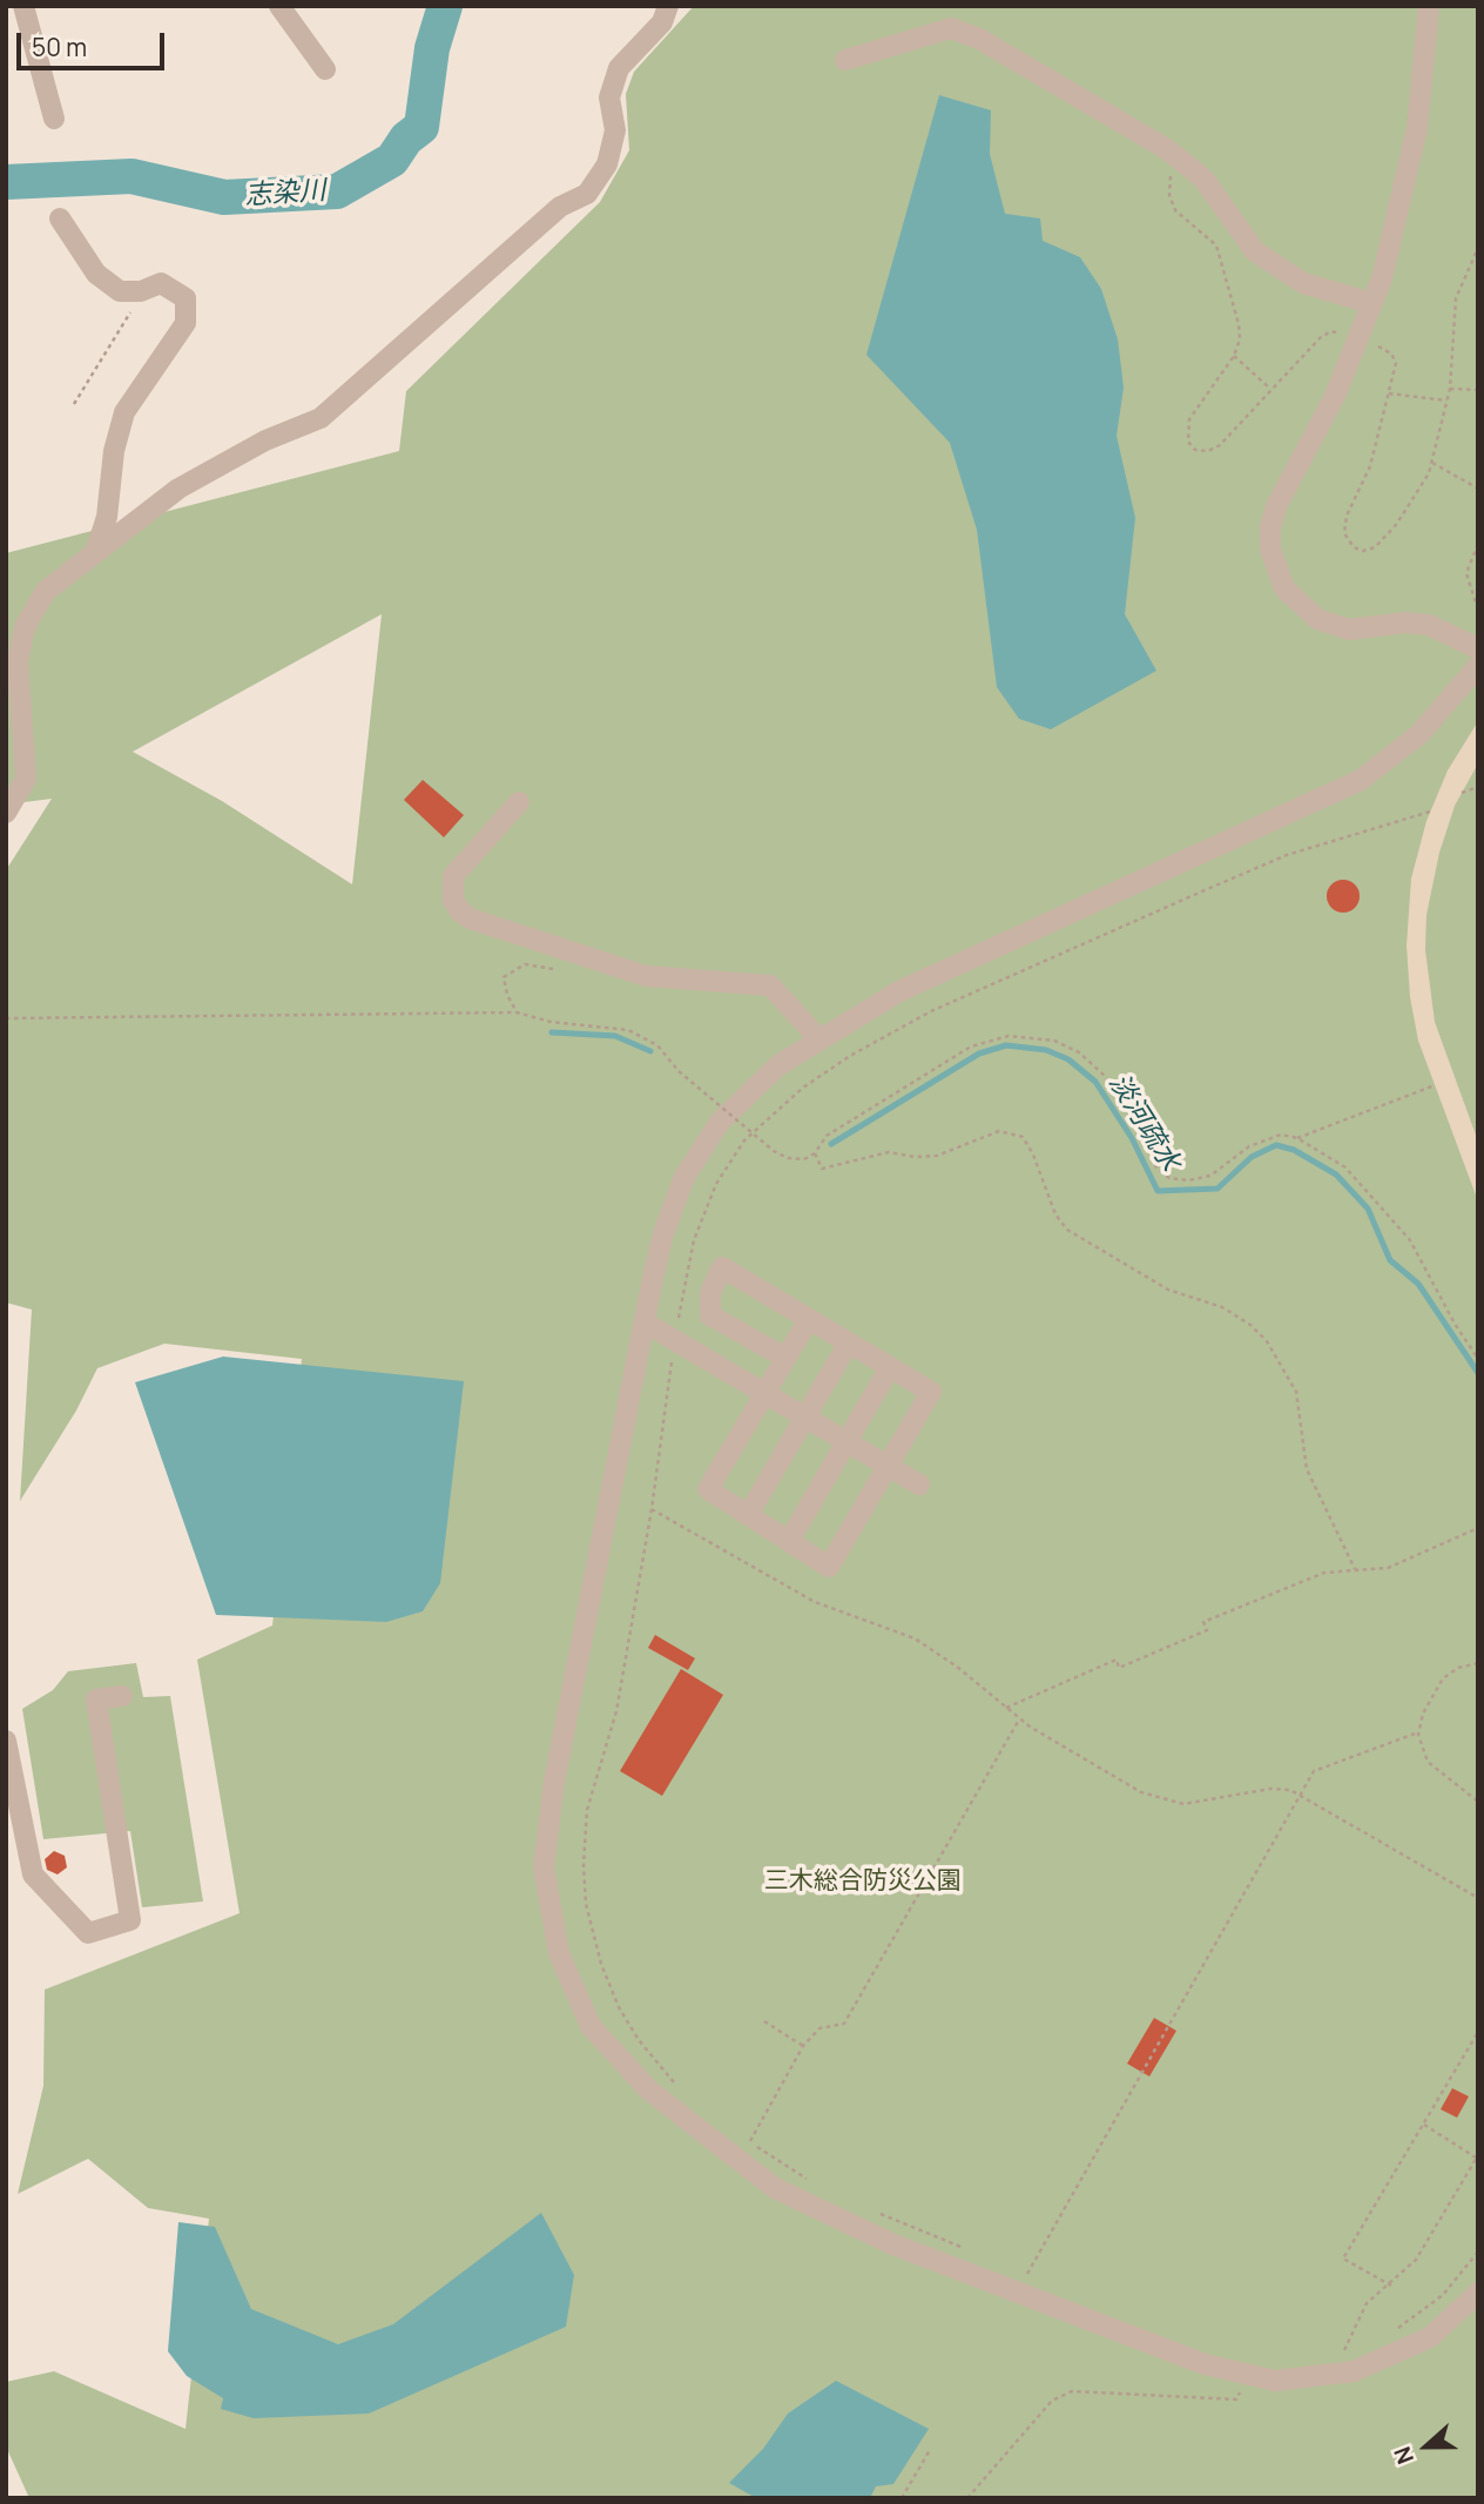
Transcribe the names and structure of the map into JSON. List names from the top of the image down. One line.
{"water":["志染川","淡河疏水"],"parks":["三木総合防災公園"],"scale_bar":"50 m","north":"left"}
